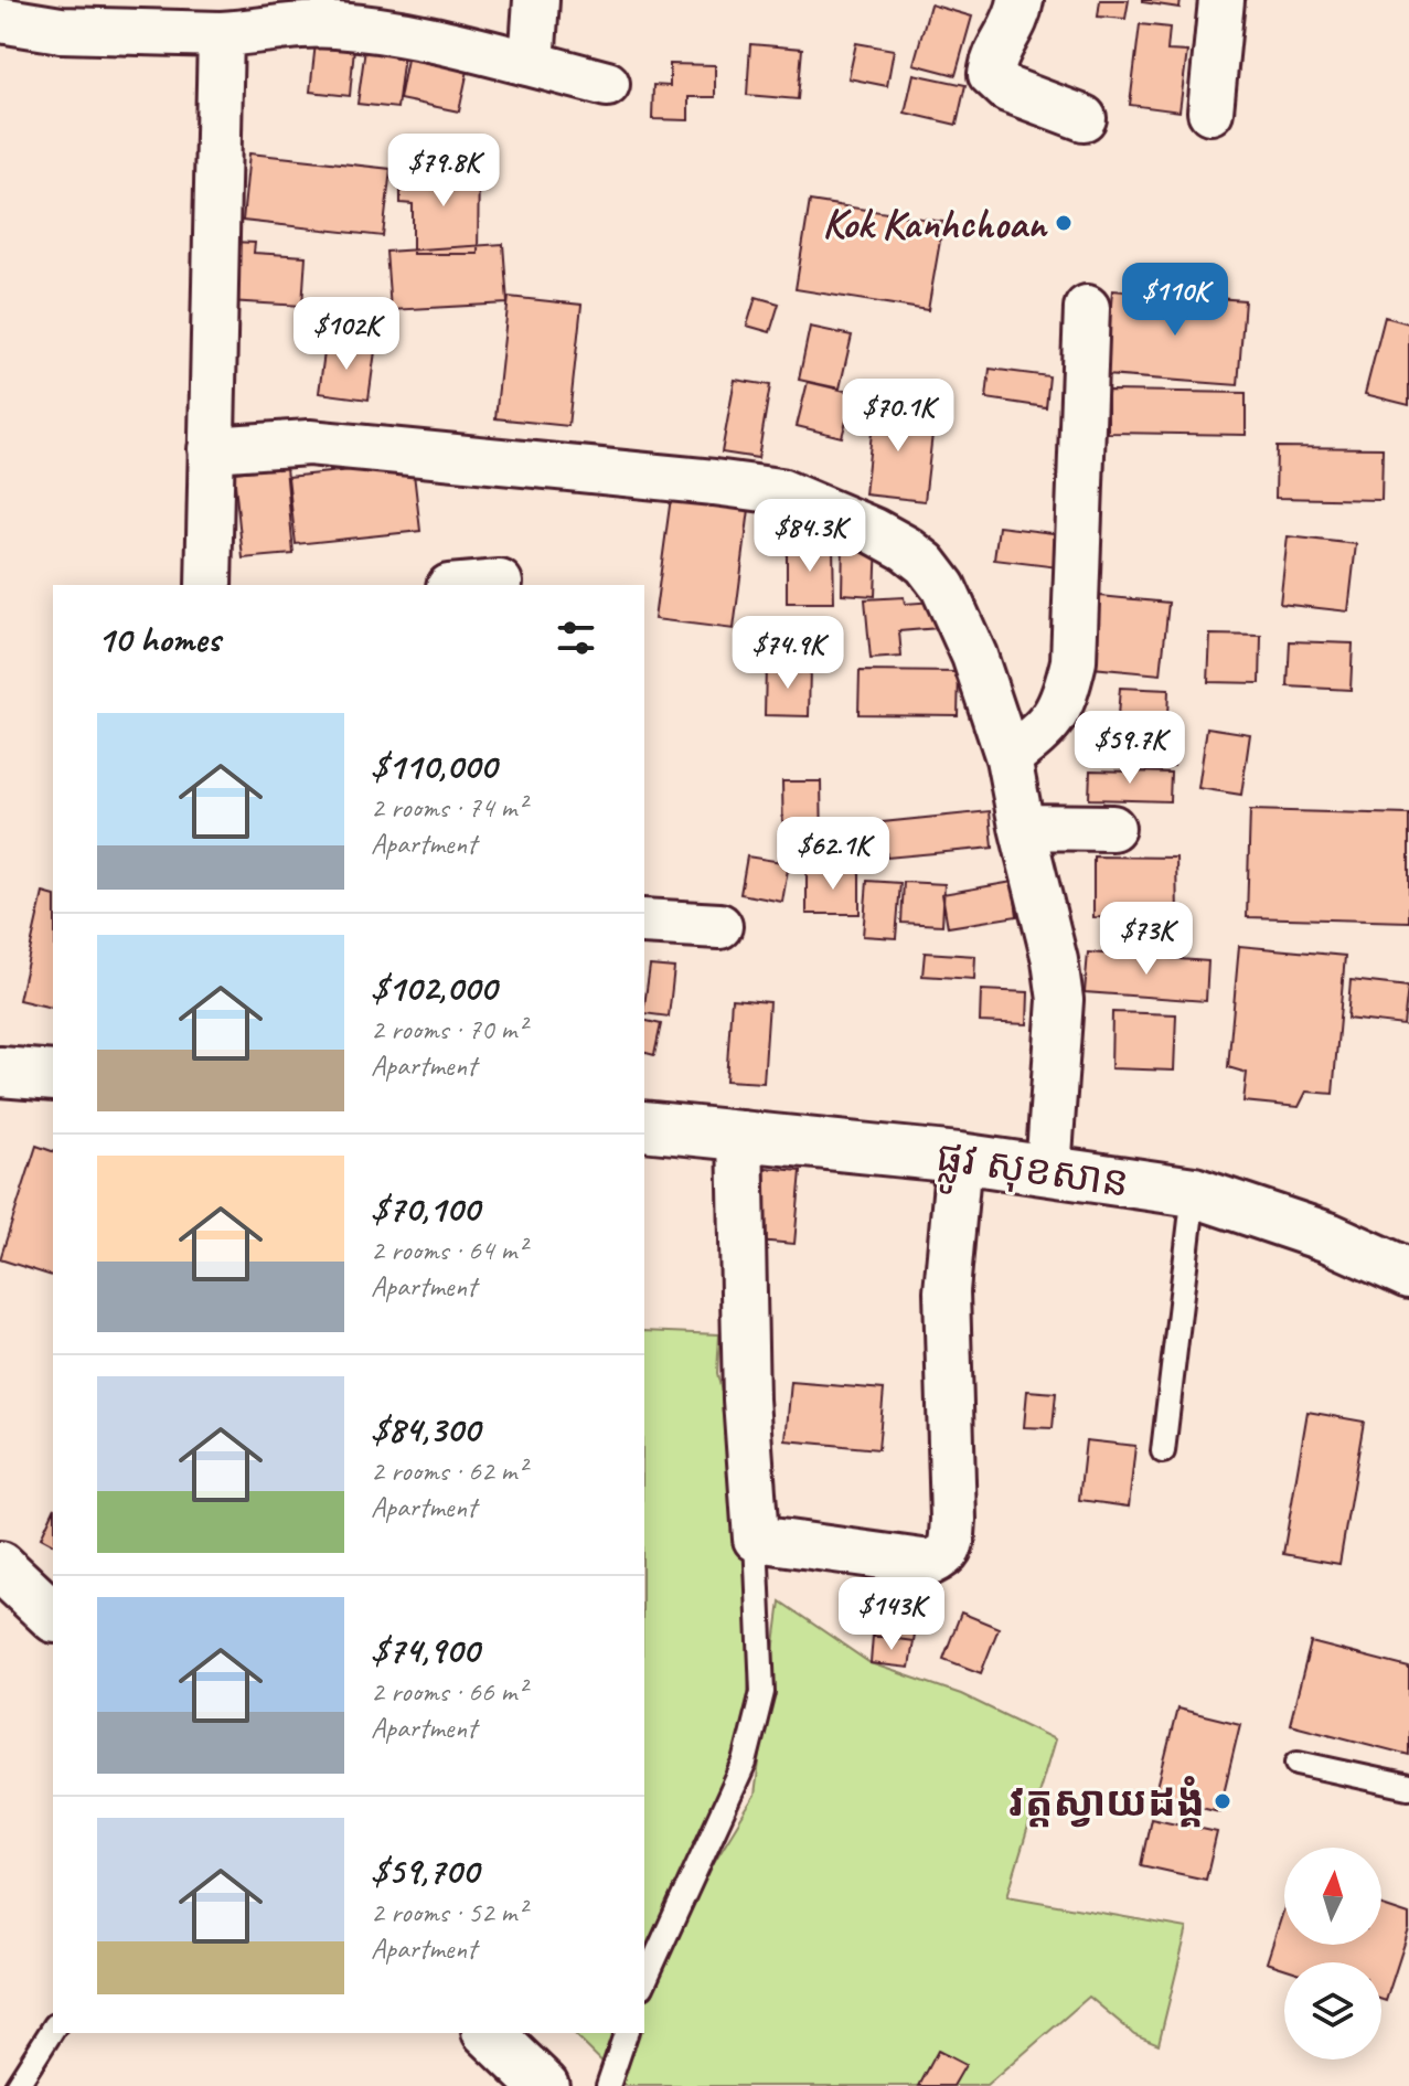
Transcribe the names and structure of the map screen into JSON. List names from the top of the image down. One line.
{"streets":{"street":["ផ្លូវ សុខសាន"]},"places":["Kok Kanhchoan","វត្តស្វាយដង្គំ"],"north":"top","page":{"price":["$79.8K","$110K","$102K","$70.1K","$84.3K","$74.9K","$59.7K","$62.1K","$73K","$143K"],"heading":"10 homes","list":[{"name":"$110,000","note":"2 rooms · 74 m² · Apartment"},{"name":"$102,000","note":"2 rooms · 70 m² · Apartment"},{"name":"$70,100","note":"2 rooms · 64 m² · Apartment"},{"name":"$84,300","note":"2 rooms · 62 m² · Apartment"},{"name":"$74,900","note":"2 rooms · 66 m² · Apartment"},{"name":"$59,700","note":"2 rooms · 52 m² · Apartment"}]}}
